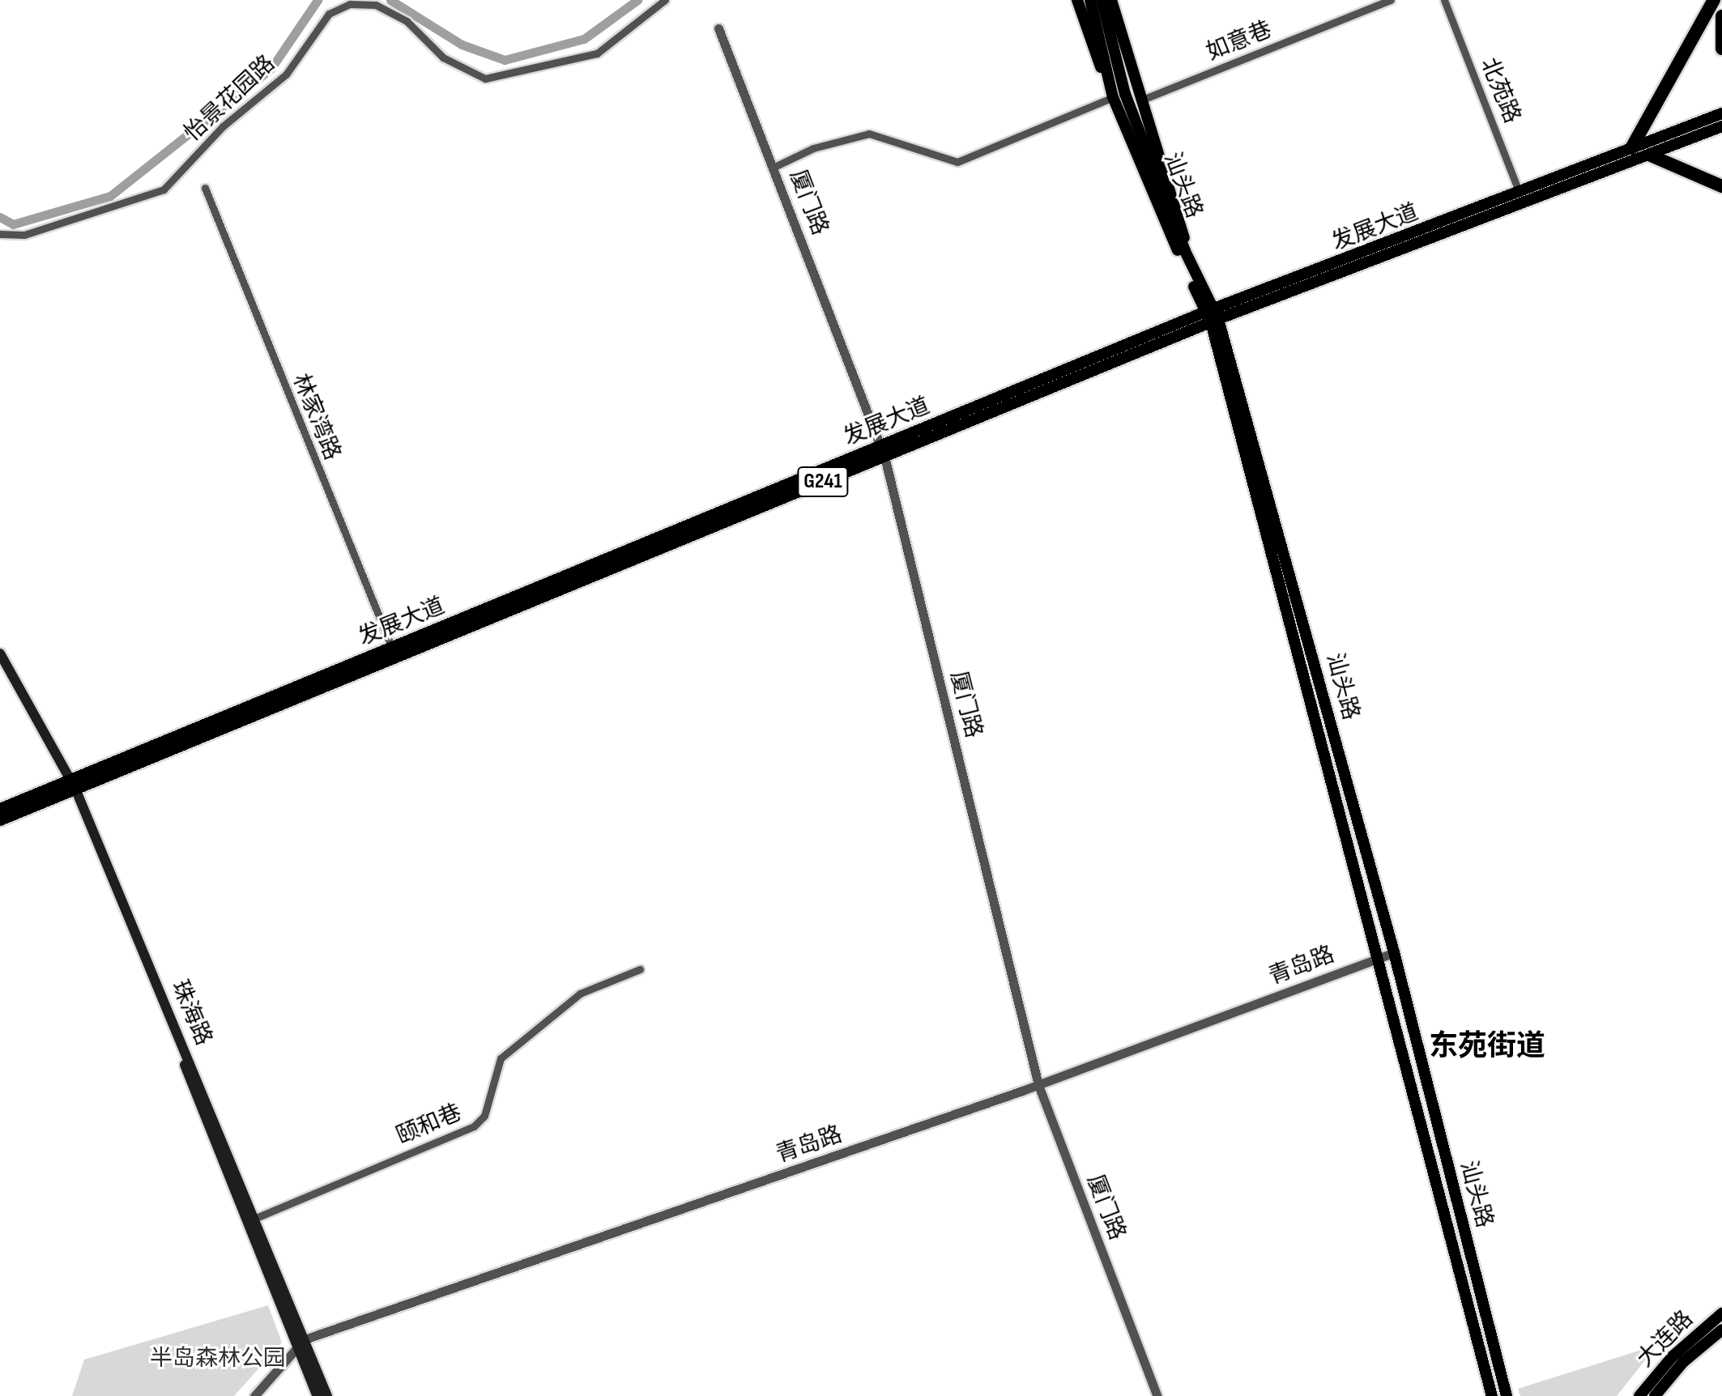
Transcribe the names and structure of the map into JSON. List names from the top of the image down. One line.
{"streets":{"main road":["汕头路","发展大道","G241","珠海路","大连路"],"street":["如意巷","北苑路","怡景花园路","厦门路","林家湾路","青岛路","颐和巷"]},"crossings":[["北苑路","发展大道"],["汕头路","发展大道"],["汕头路","青岛路"],["厦门路","发展大道"],["厦门路","青岛路"],["发展大道","林家湾路"],["发展大道","珠海路"],["青岛路","珠海路"],["珠海路","颐和巷"]],"districts":["东苑街道"],"parks":["半岛森林公园"]}
